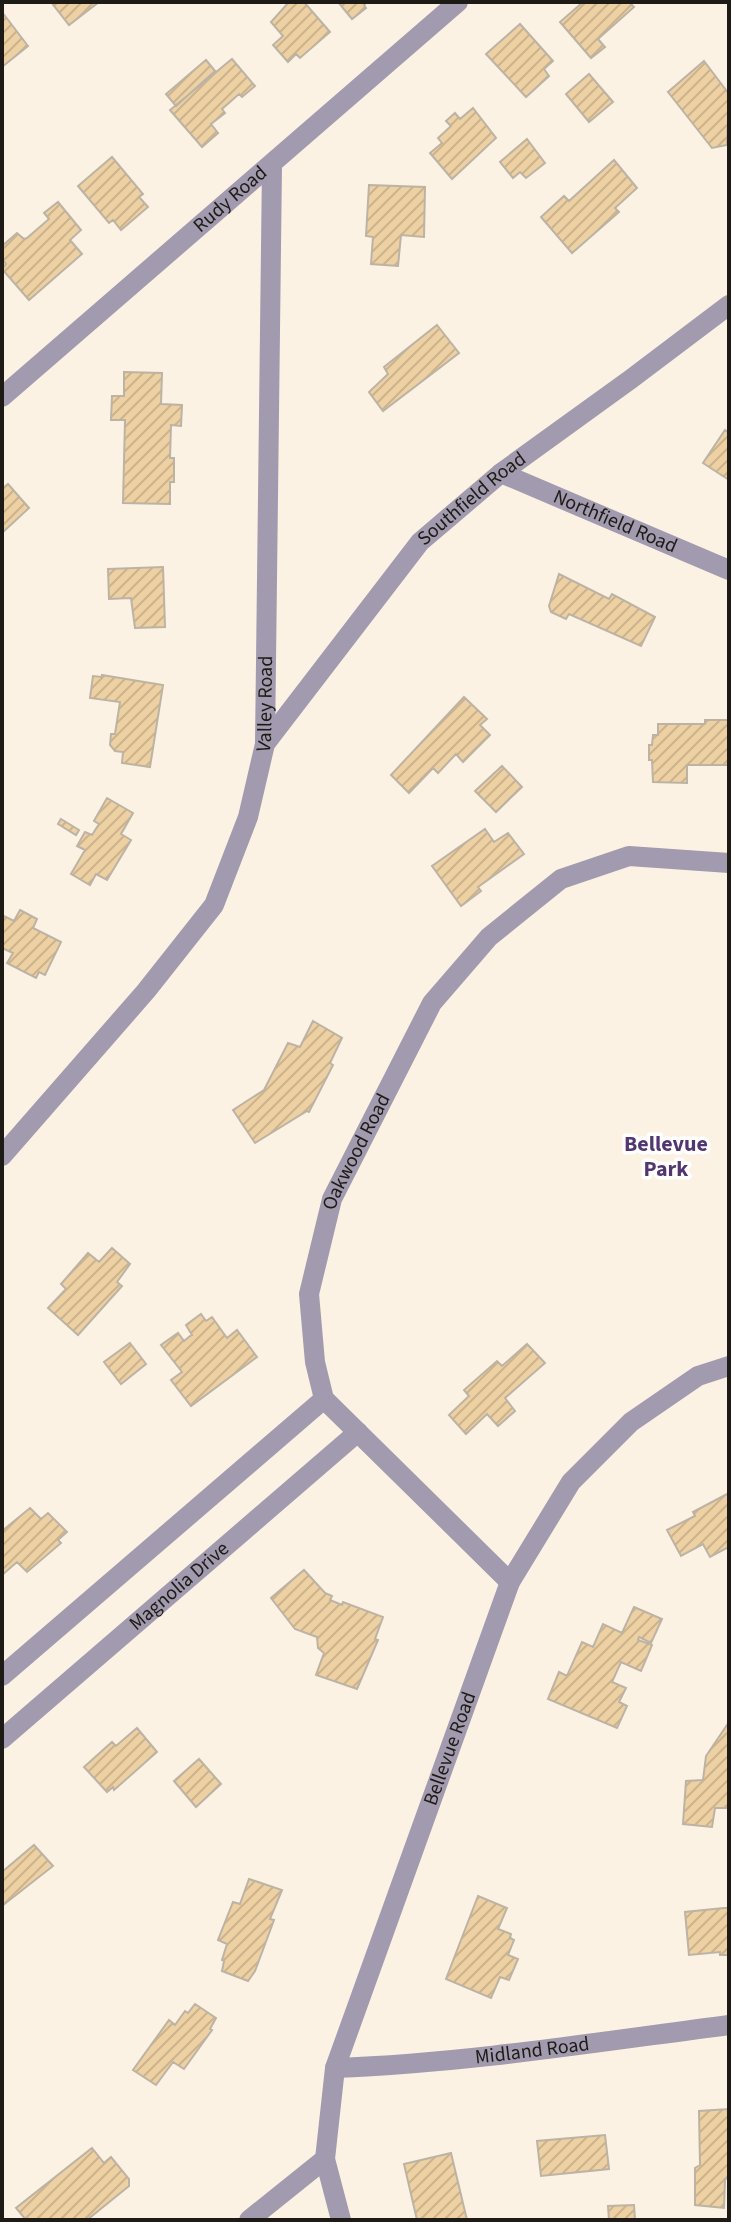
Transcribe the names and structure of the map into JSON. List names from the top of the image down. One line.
{"streets":{"street":["Rudy Road","Southfield Road","Northfield Road","Valley Road","Oakwood Road","Magnolia Drive","Bellevue Road","Midland Road"]},"crossings":[["Rudy Road","Valley Road"],["Southfield Road","Northfield Road"],["Southfield Road","Valley Road"],["Bellevue Road","Midland Road"]],"districts":["Bellevue Park"]}
